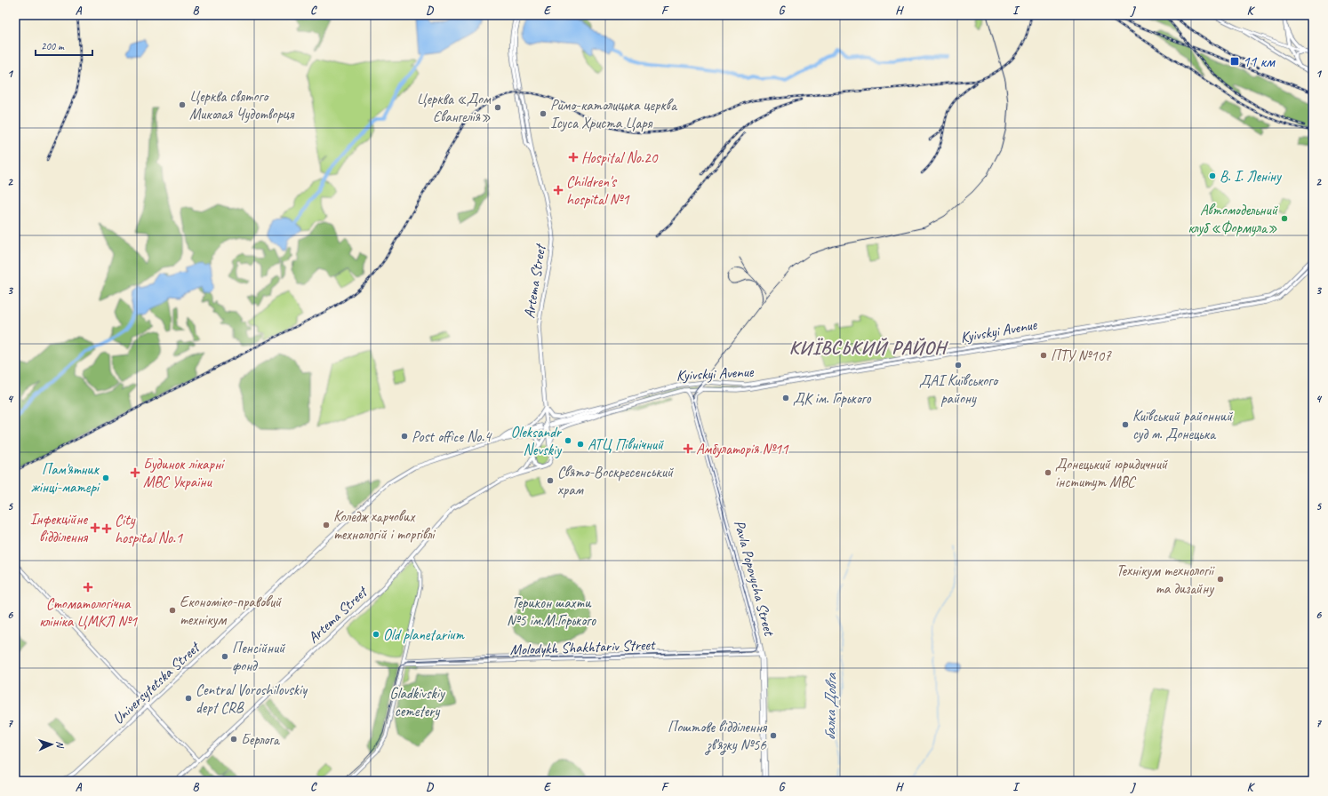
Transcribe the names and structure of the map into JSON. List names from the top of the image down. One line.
{"streets":{"main road":["Artema Street","Kyivskyi Avenue","Pavla Popovycha Street","Molodykh Shakhtariv Street","Universytetska Street"]},"crossings":[["Kyivskyi Avenue","Pavla Popovycha Street"],["Pavla Popovycha Street","Molodykh Shakhtariv Street"]],"districts":["КИЇВСЬКИЙ РАЙОН"],"water":["балка Довга"],"parks":["Терикон шахти №5 ім.М.Горького","Gladkivskiy cemetery"],"places":{"transit":["11 км"],"other":["Церква святого Миколая Чудотворця","Церква «Дом Євангелія»","Римо-католицька церква Ісуса Христа Царя","В. І. Леніну","Автомодельний клуб «Формула»","ПТУ №107","ДАІ Київського району","ДК ім. Горького","Київський районний суд м. Донецька","Post office No.4","Oleksandr Nevskiy","АТЦ Північний","Донецький юридичний інститут МВС","Пам'ятник жінці-матері","Свято-Воскресенський храм","Коледж харчових технологій і торгівлі","Технікум технологіі та дизайну","Економіко-правовий технікум","Old planetarium","Пенсійний фонд","Central Voroshilovskiy dept CRB","Поштове відділення зв'язку №56","Берлога"],"health":["Hospital No.20","Children's hospital №1","Амбулаторія №11","Будинок лікарні МВС України","Інфекційне відділення","City hospital No.1","Стоматологічна клініка ЦМКЛ №1"]},"scale_bar":"200 m","north":"right","grid":{"columns":["A","B","C","D","E","F","G","H","I","J","K"],"rows":["1","2","3","4","5","6","7"]}}
